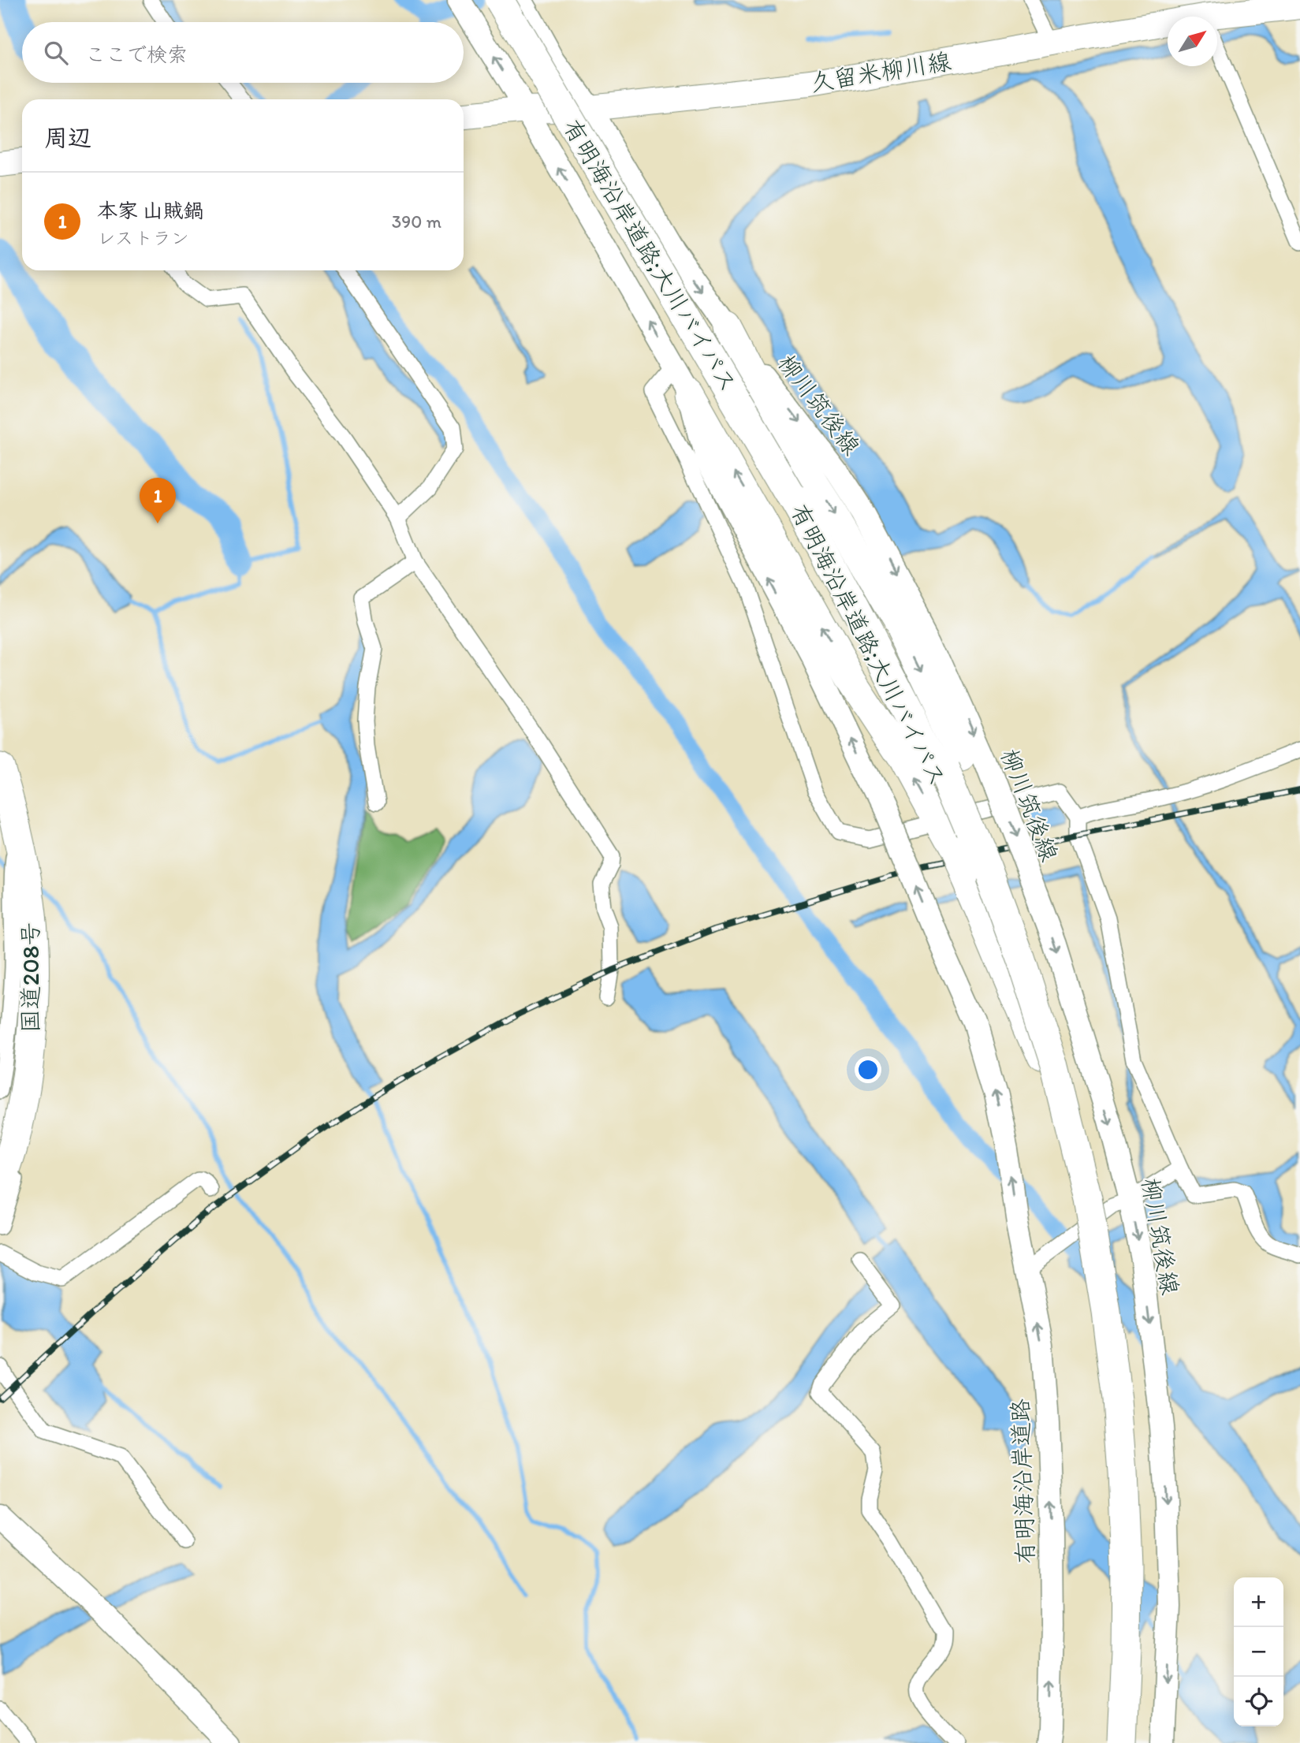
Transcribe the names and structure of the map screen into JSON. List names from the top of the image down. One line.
{"streets":{"highway":["有明海沿岸道路;大川バイパス","国道208号"],"main road":["久留米柳川線","柳川筑後線","有明海沿岸道路"]},"crossings":[["有明海沿岸道路;大川バイパス","柳川筑後線"]],"one_way":["柳川筑後線","有明海沿岸道路"],"north":"top right","page":{"search":"ここで検索","heading":"周辺","list":[{"mark":"1","name":"本家 山賊鍋","note":"レストラン","value":"390 m"}],"pins":"1","map_buttons":["+","−"]}}
